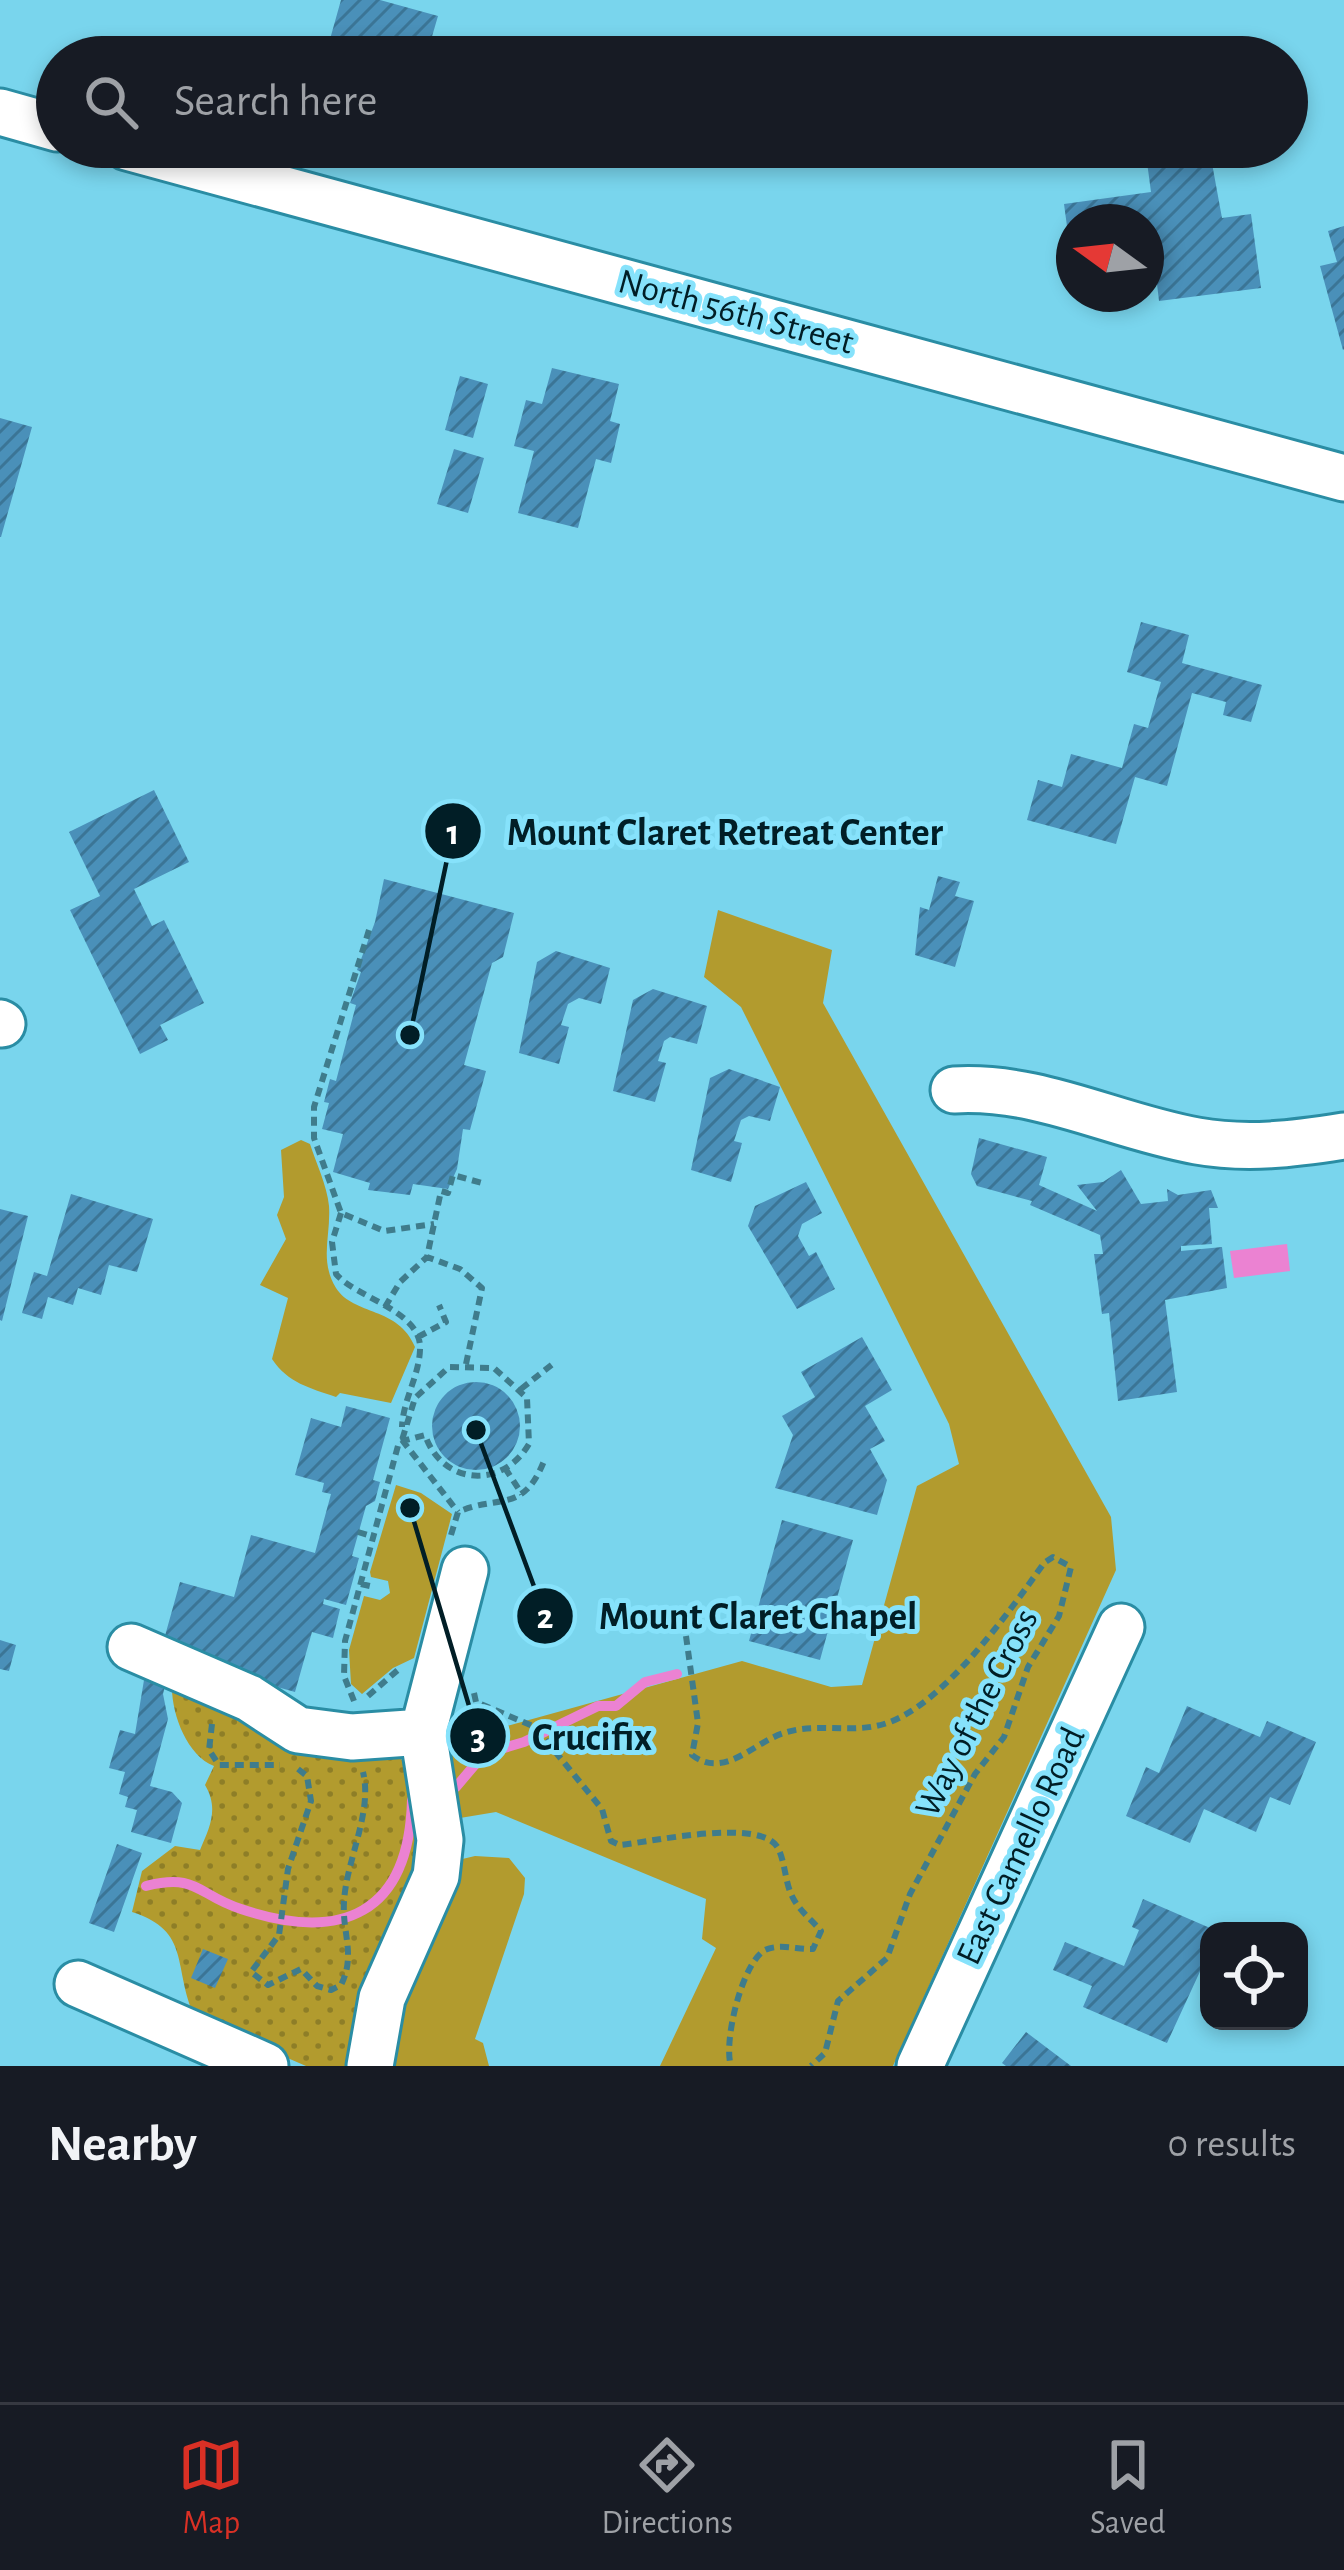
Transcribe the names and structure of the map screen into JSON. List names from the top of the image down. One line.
{"streets":{"street":["North 56th Street","East Camello Road"],"path":["Way of the Cross"]},"places":["Mount Claret Retreat Center","Mount Claret Chapel","Crucifix"],"north":"left","page":{"search":"Search here","heading":["Nearby","0 results"],"nav":["Map","Directions","Saved"]}}
